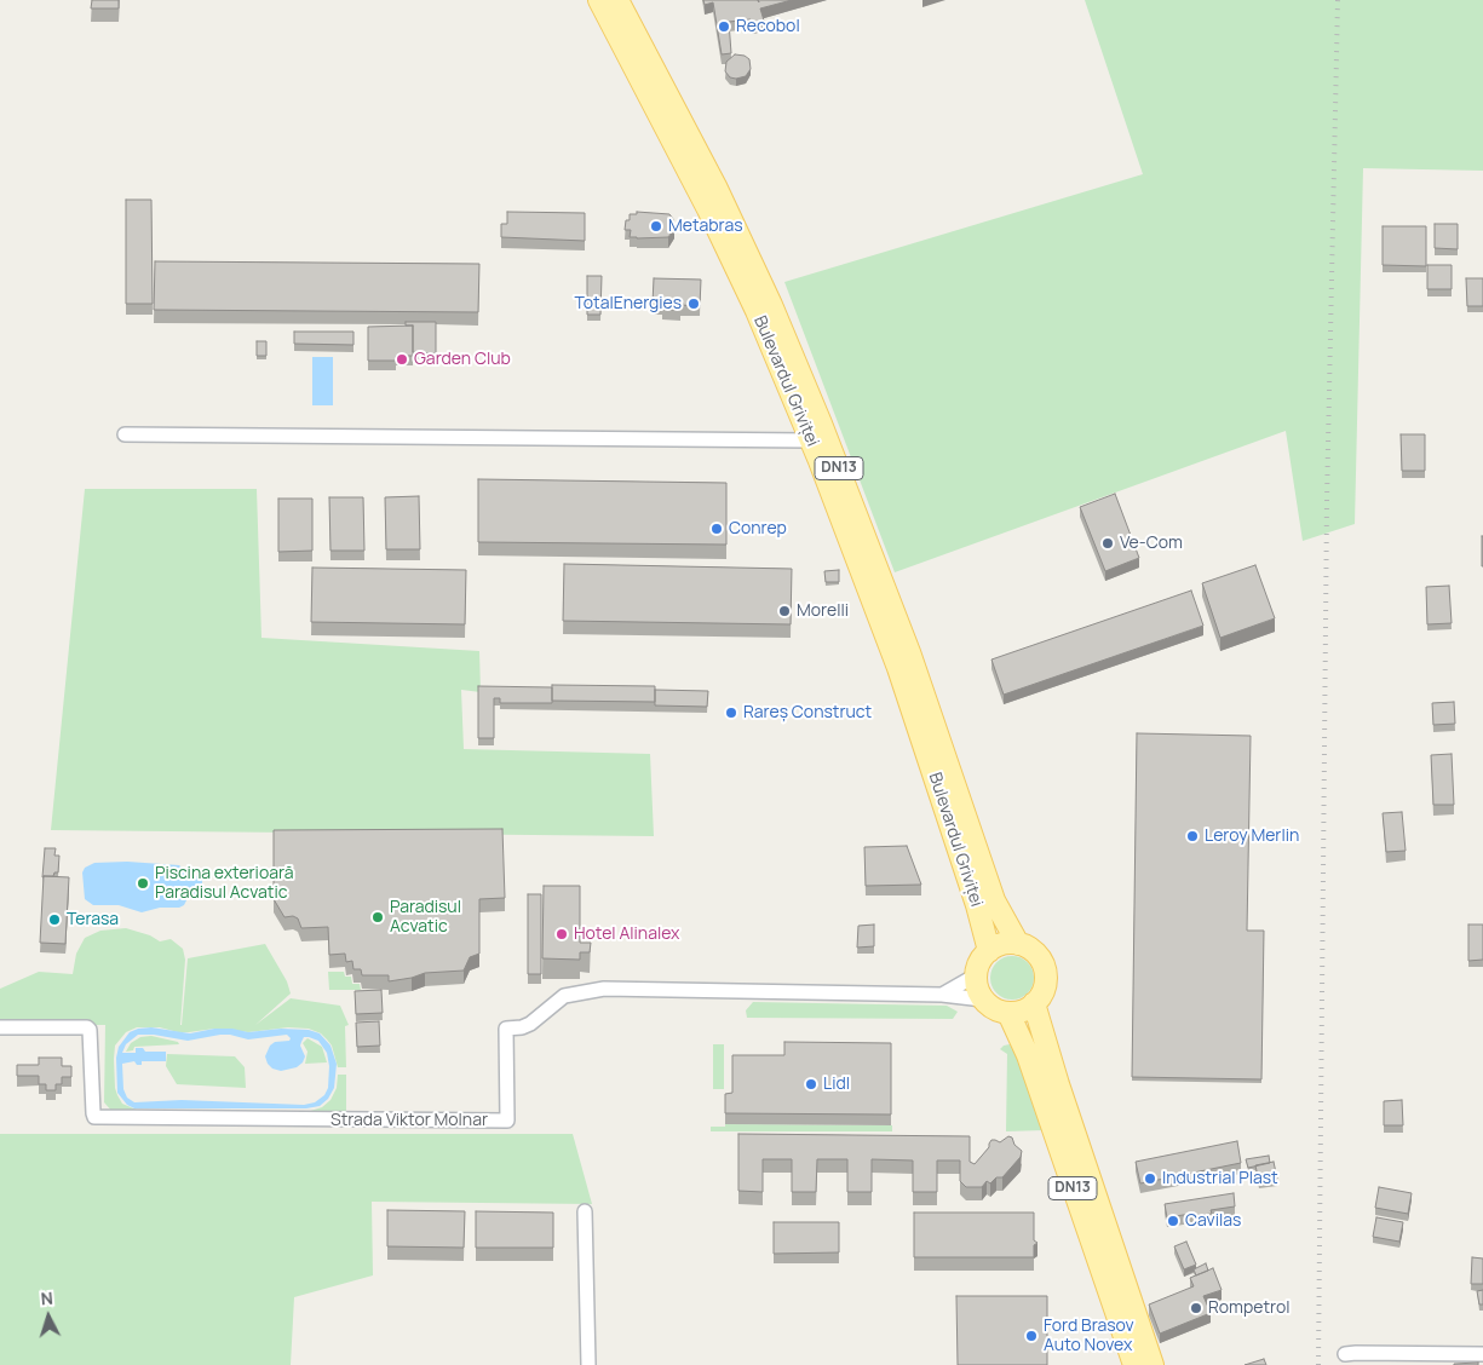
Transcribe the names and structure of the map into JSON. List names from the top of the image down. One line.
{"streets":{"main road":["Bulevardul Griviței","DN13"],"street":["Strada Viktor Molnar"]},"crossings":[["Bulevardul Griviței","DN13"],["Bulevardul Griviței","Strada Viktor Molnar"],["DN13","Strada Viktor Molnar"]],"places":["Recobol","Metabras","TotalEnergies","Garden Club","Conrep","Ve-Com","Morelli","Rareș Construct","Leroy Merlin","Piscina exterioară Paradisul Acvatic","Paradisul Acvatic","Terasa","Hotel Alinalex","Lidl","Industrial Plast","Cavilas","Rompetrol","Ford Brasov Auto Novex"],"north":"top"}
